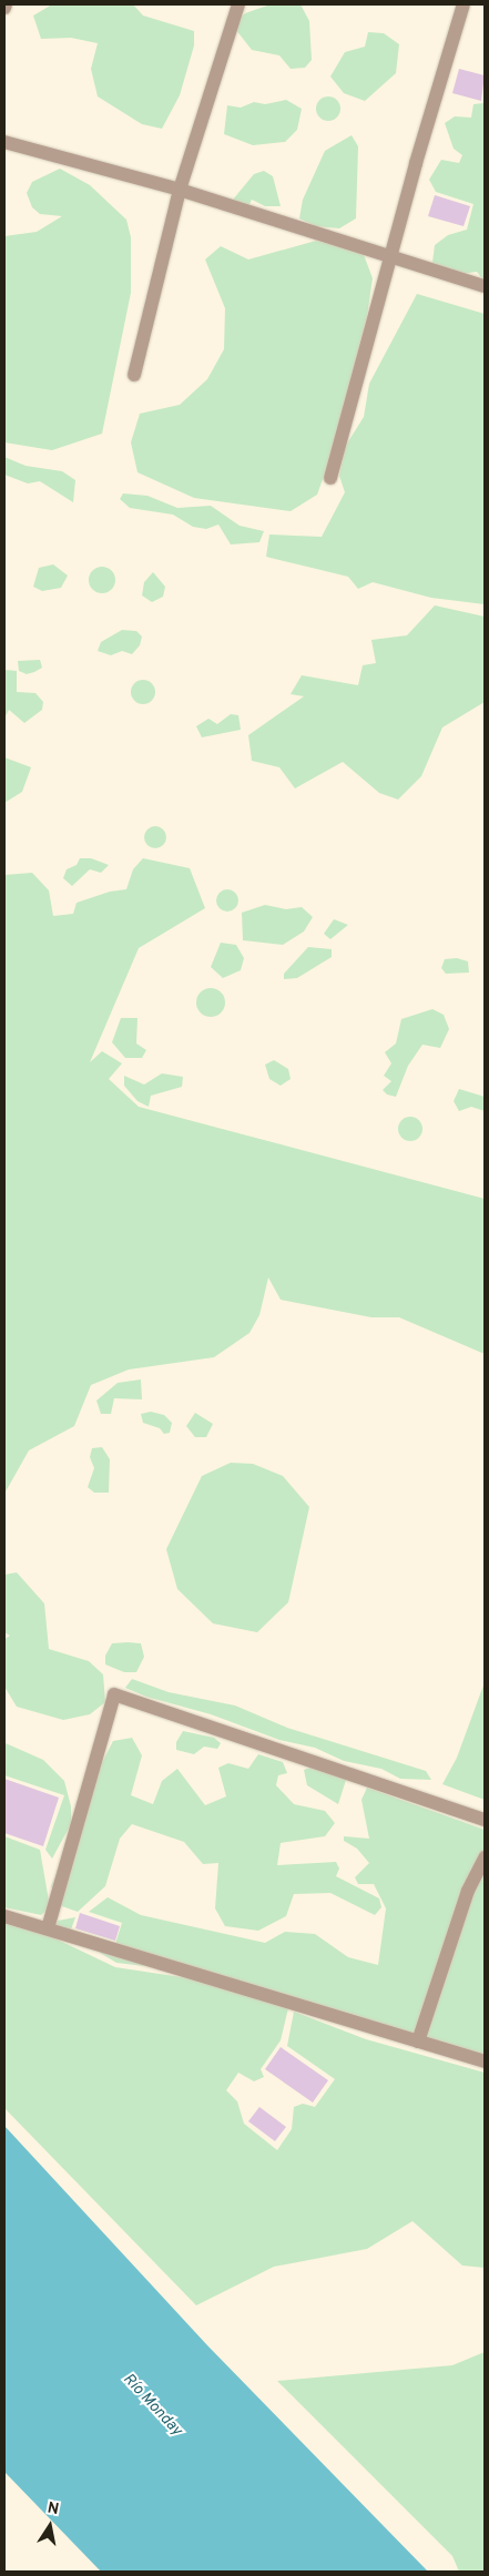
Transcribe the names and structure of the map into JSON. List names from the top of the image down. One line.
{"water":["Río Monday"],"north":"top"}
